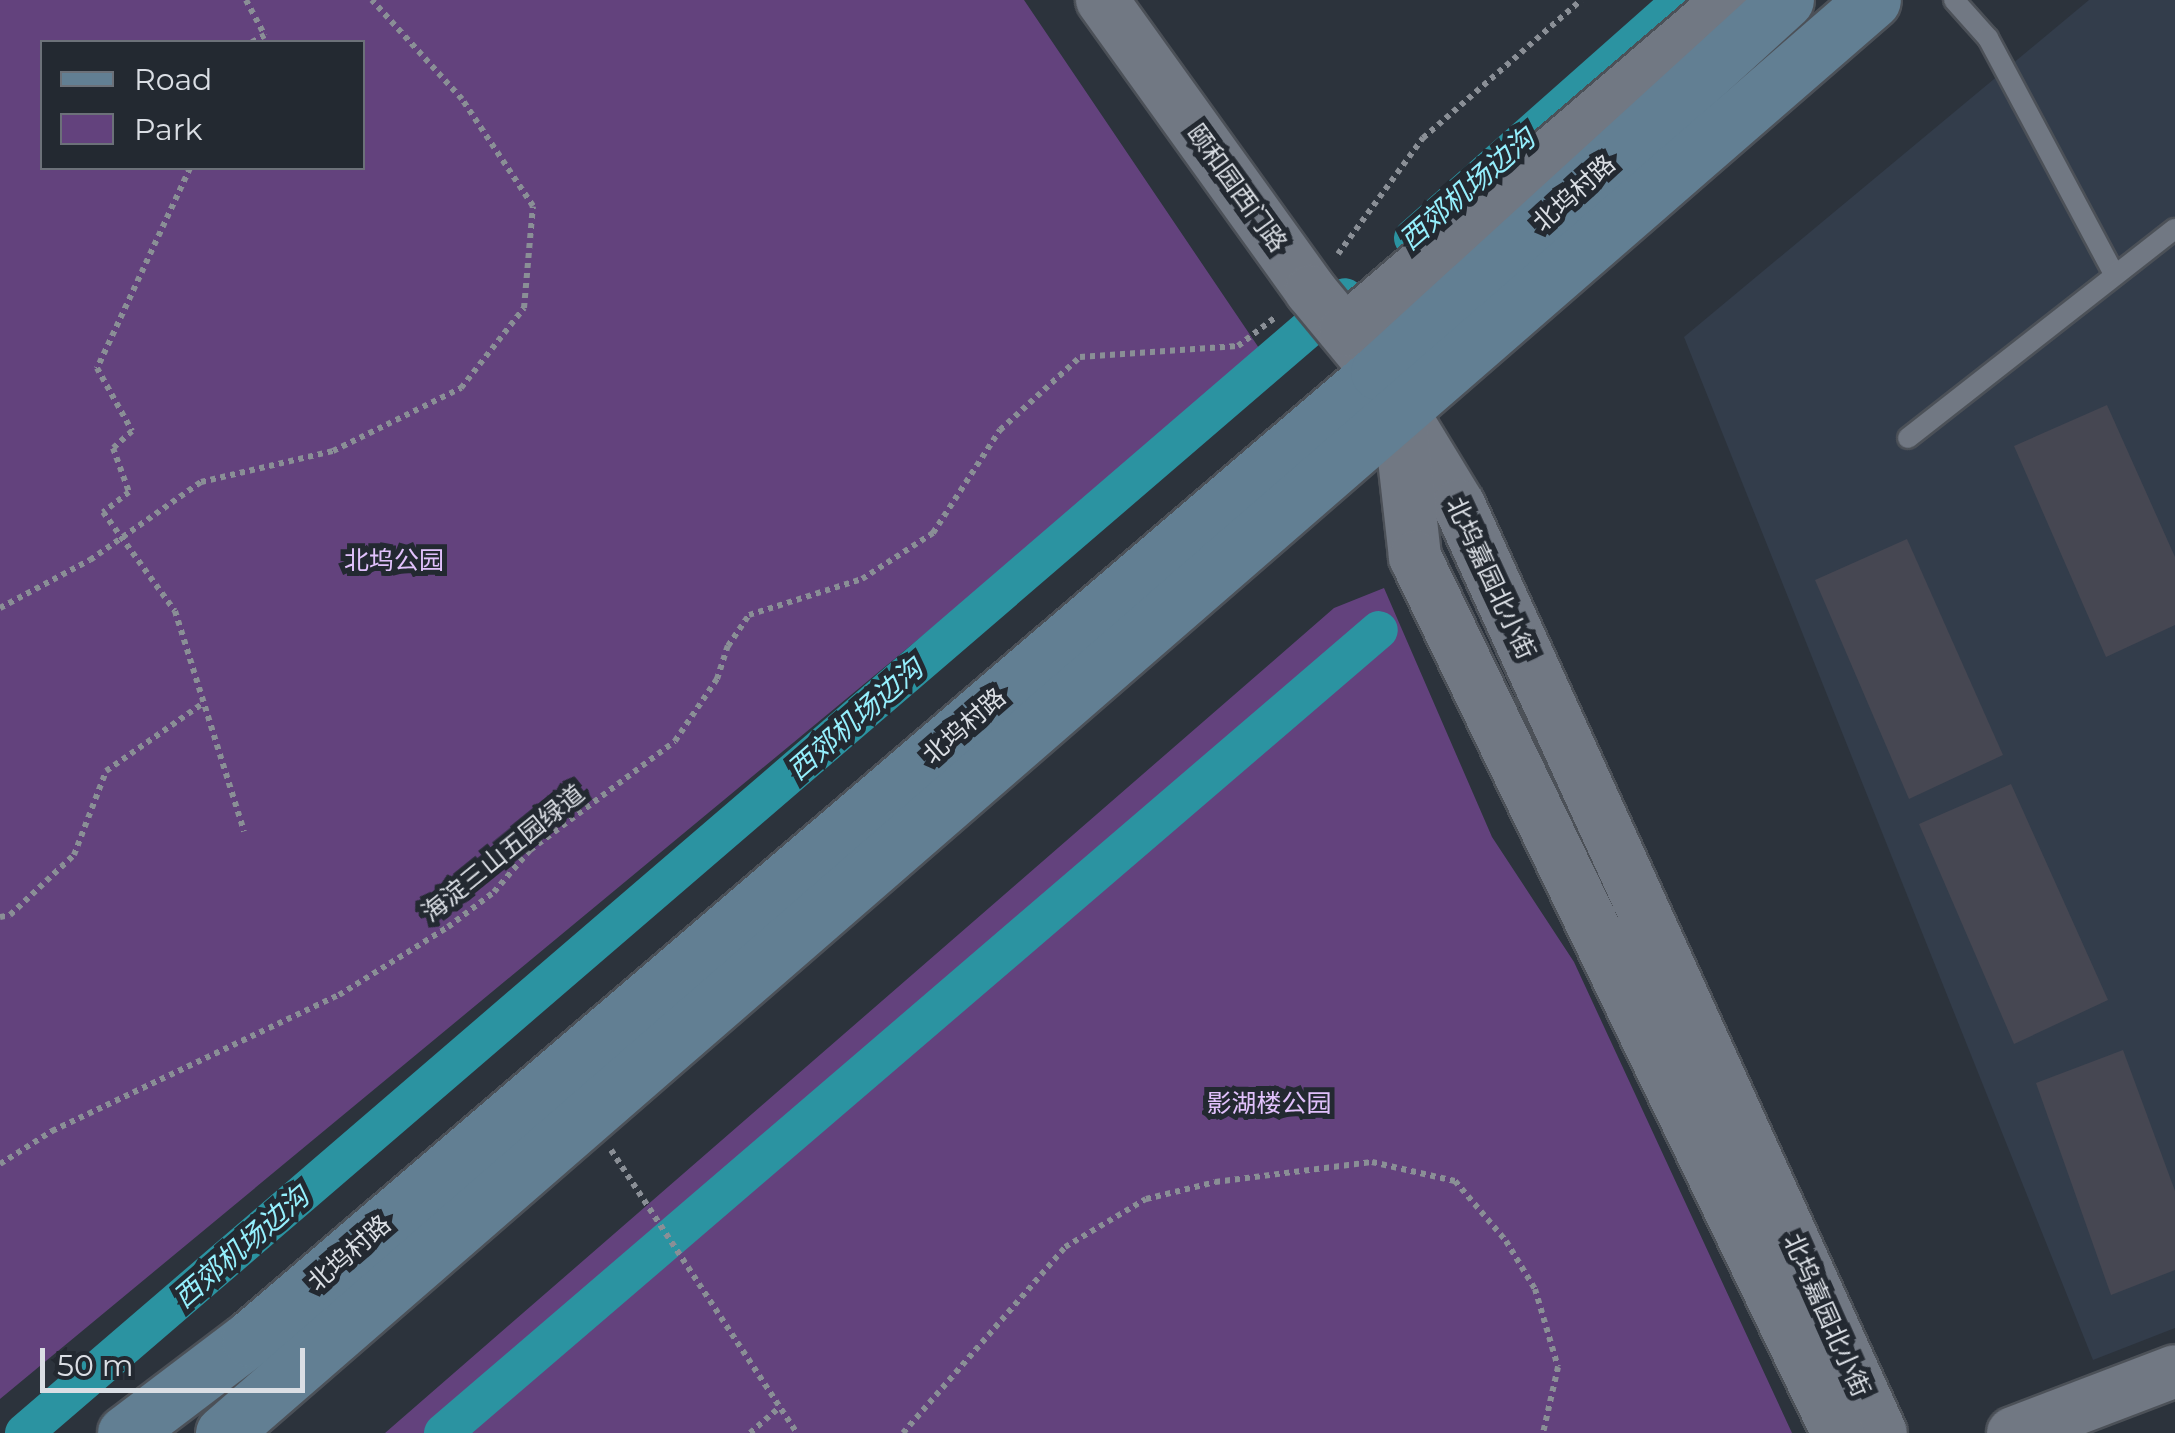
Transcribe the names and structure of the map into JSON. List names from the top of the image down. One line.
{"streets":{"main road":["北坞村路"],"street":["颐和园西门路","北坞嘉园北小街"],"path":["海淀三山五园绿道"]},"crossings":[["颐和园西门路","北坞村路"],["颐和园西门路","北坞嘉园北小街"],["颐和园西门路","海淀三山五园绿道"],["北坞村路","北坞嘉园北小街"]],"water":["西郊机场边沟"],"parks":["北坞公园","影湖楼公园"],"legend":["Road","Park"],"scale_bar":"50 m"}
